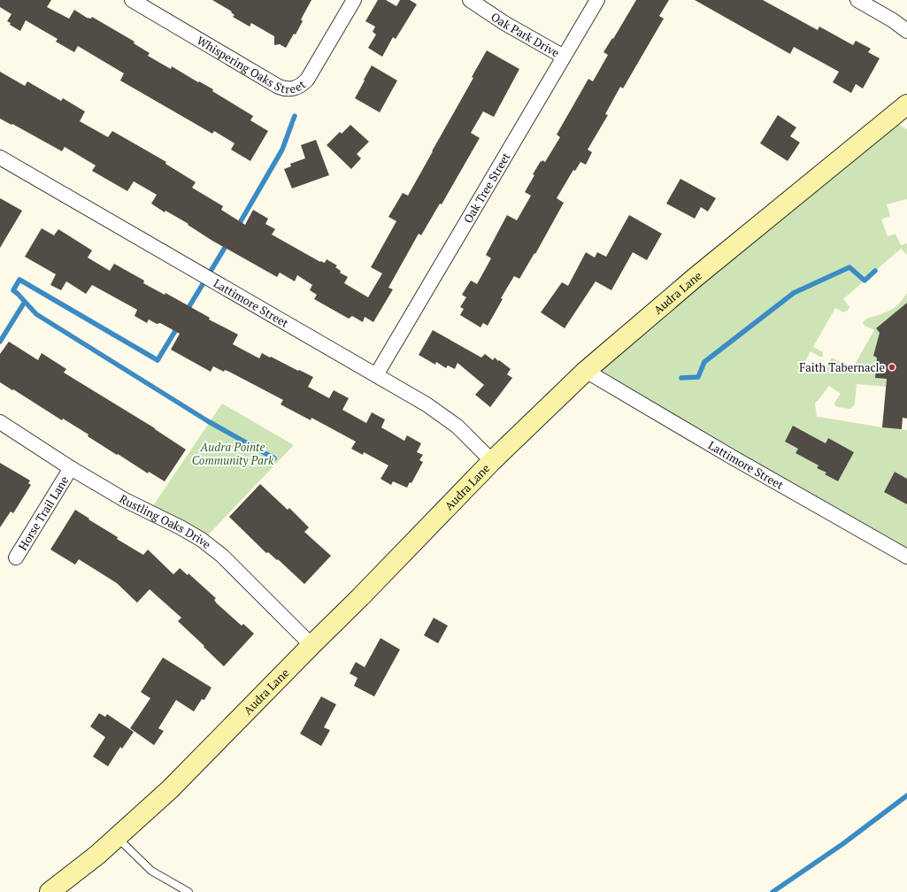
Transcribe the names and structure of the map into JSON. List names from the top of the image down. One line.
{"streets":{"street":["Oak Park Drive","Whispering Oaks Street","Oak Tree Street","Audra Lane","Lattimore Street","Horse Trail Lane","Rustling Oaks Drive"]},"crossings":[["Oak Park Drive","Oak Tree Street"],["Oak Tree Street","Lattimore Street"],["Audra Lane","Lattimore Street"],["Audra Lane","Rustling Oaks Drive"],["Horse Trail Lane","Rustling Oaks Drive"]],"parks":["Audra Pointe Community Park"],"places":["Faith Tabernacle"]}
